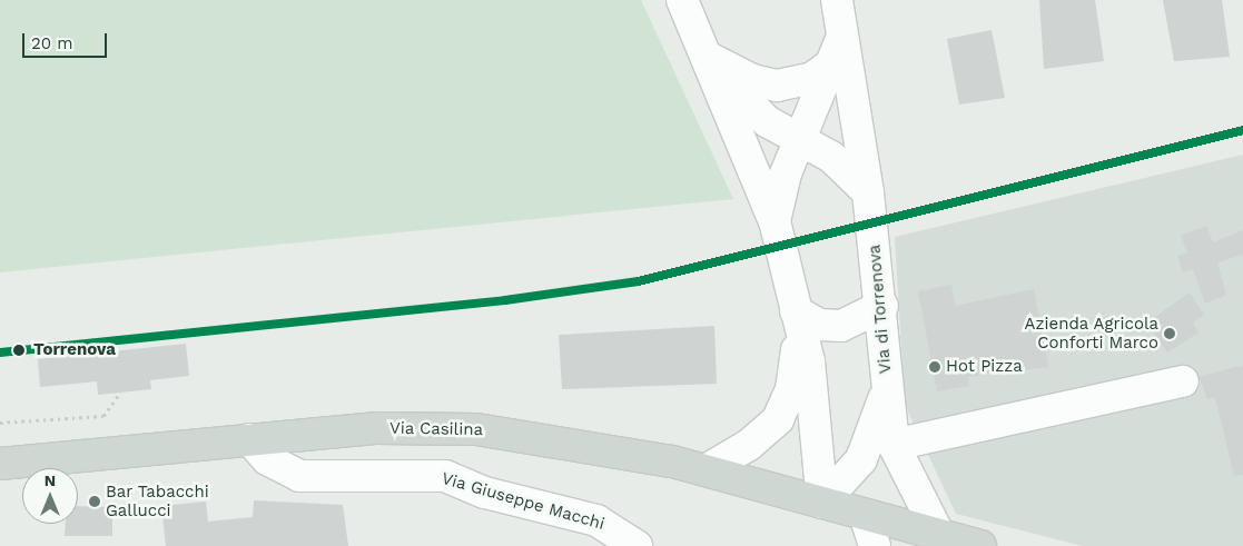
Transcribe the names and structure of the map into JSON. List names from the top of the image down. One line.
{"streets":{"main road":["Via Casilina"],"street":["Via di Torrenova","Via Giuseppe Macchi"]},"crossings":[["Via di Torrenova","Via Casilina"],["Via Casilina","Via Giuseppe Macchi"]],"places":["Azienda Agricola Conforti Marco","Torrenova","Hot Pizza","Bar Tabacchi Gallucci"],"scale_bar":"20 m","north":"top"}
